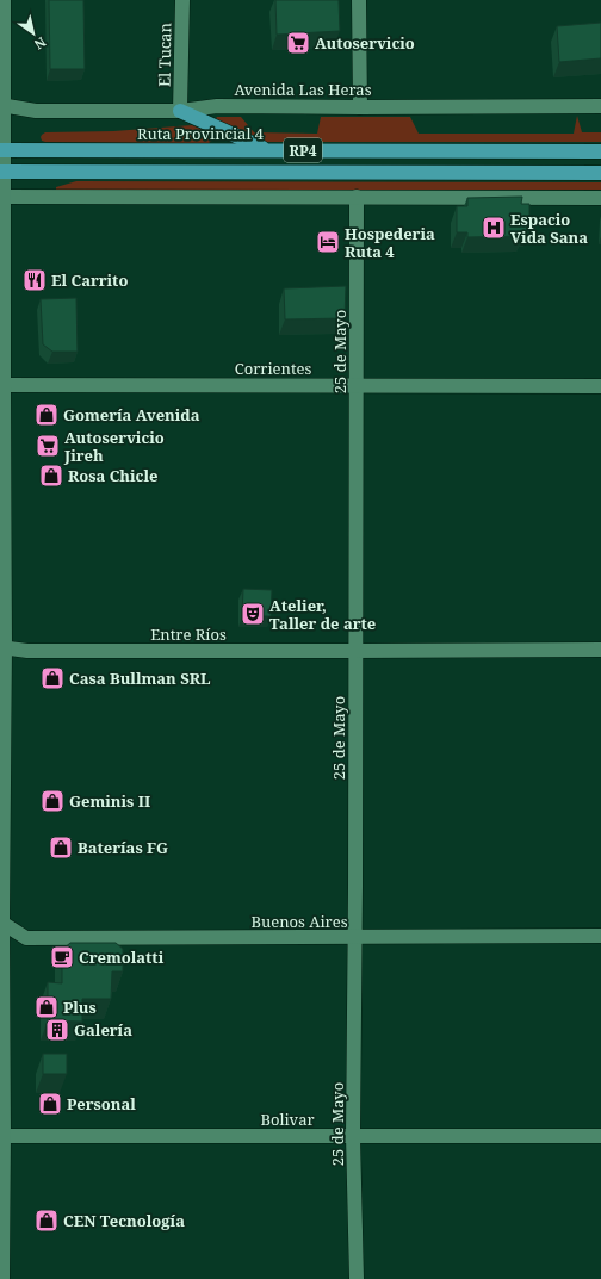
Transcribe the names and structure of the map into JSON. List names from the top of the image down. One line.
{"streets":{"main road":["Ruta Provincial 4","RP4"],"street":["El Tucan","Avenida Las Heras","25 de Mayo","Corrientes","Entre Ríos","Buenos Aires","Bolivar"]},"crossings":[["El Tucan","Avenida Las Heras"],["25 de Mayo","Corrientes"],["25 de Mayo","Entre Ríos"],["25 de Mayo","Buenos Aires"],["25 de Mayo","Bolivar"]],"places":{"supermarket":["Autoservicio","Autoservicio Jireh"],"hospital":["Espacio Vida Sana"],"hotel":["Hospederia Ruta 4"],"restaurant":["El Carrito"],"shop":["Gomería Avenida","Rosa Chicle","Casa Bullman SRL","Geminis II","Baterías FG","Plus","Personal","CEN Tecnología"],"theatre":["Atelier, Taller de arte"],"cafe":["Cremolatti"],"building":["Galería"]},"north":"bottom right"}
